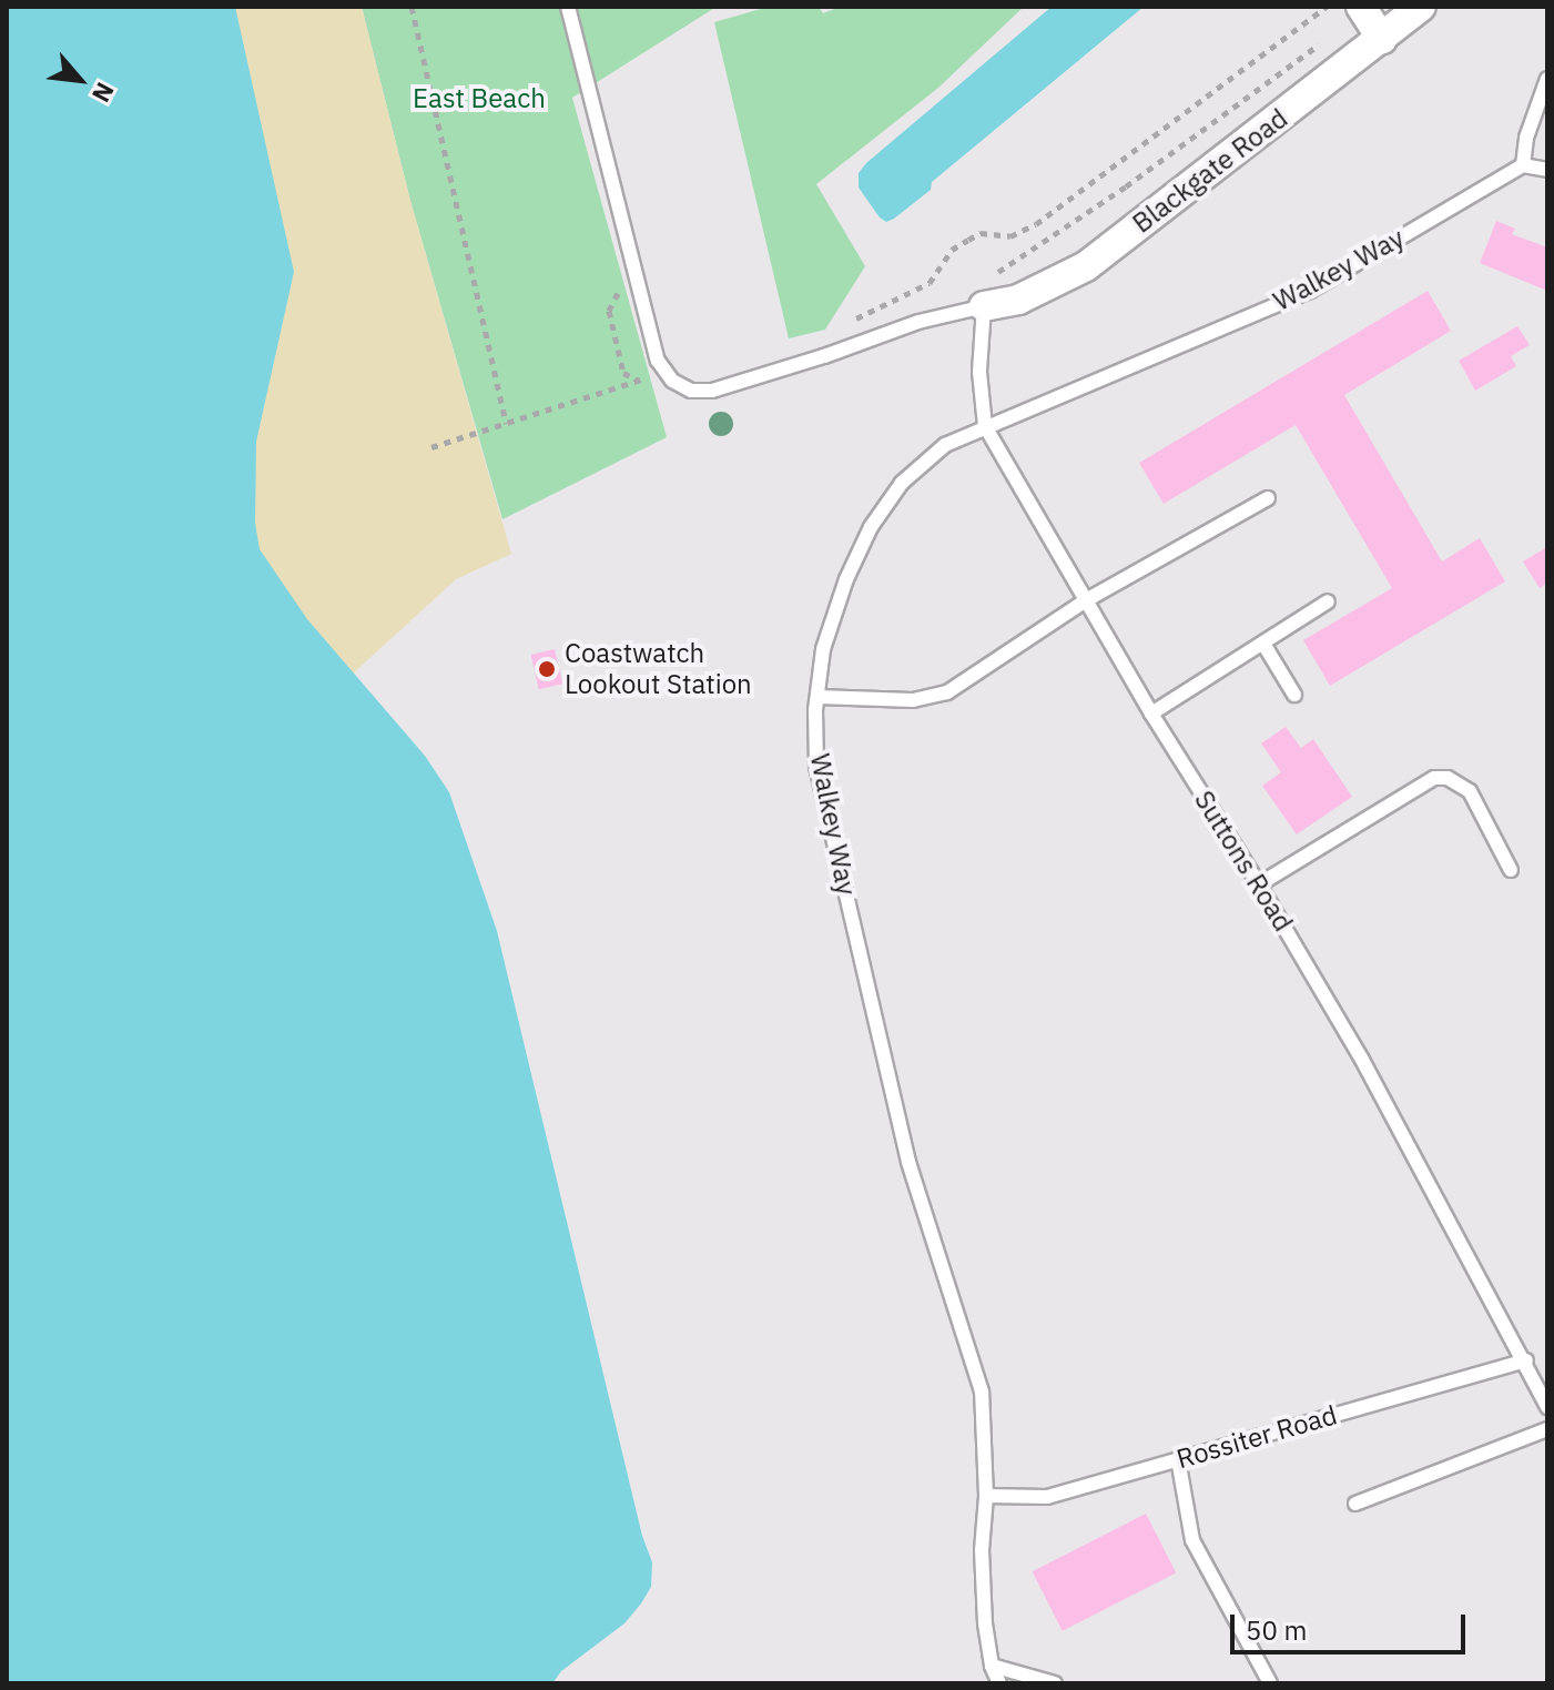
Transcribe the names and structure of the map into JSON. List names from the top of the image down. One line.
{"streets":{"street":["Blackgate Road"],"lane":["Walkey Way","Suttons Road","Rossiter Road"]},"crossings":[["Blackgate Road","Suttons Road"],["Walkey Way","Suttons Road"],["Walkey Way","Rossiter Road"],["Suttons Road","Rossiter Road"]],"parks":["East Beach"],"places":["Coastwatch Lookout Station"],"scale_bar":"50 m","north":"bottom right"}
